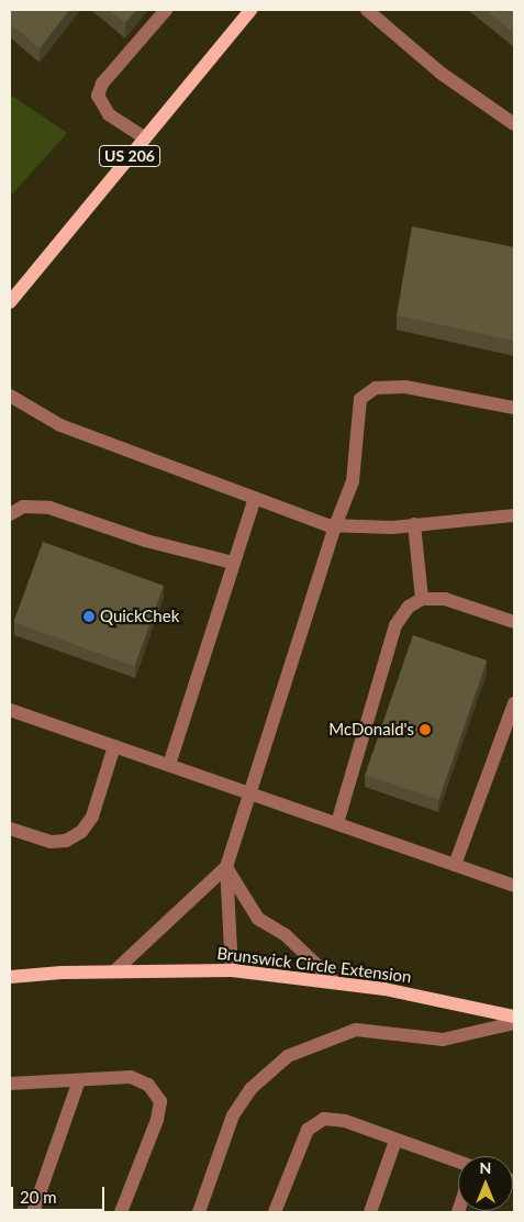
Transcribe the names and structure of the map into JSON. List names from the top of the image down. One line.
{"streets":{"main road":["US 206","Brunswick Circle Extension"]},"places":["QuickChek","McDonald's"],"scale_bar":"20 m","north":"top"}
